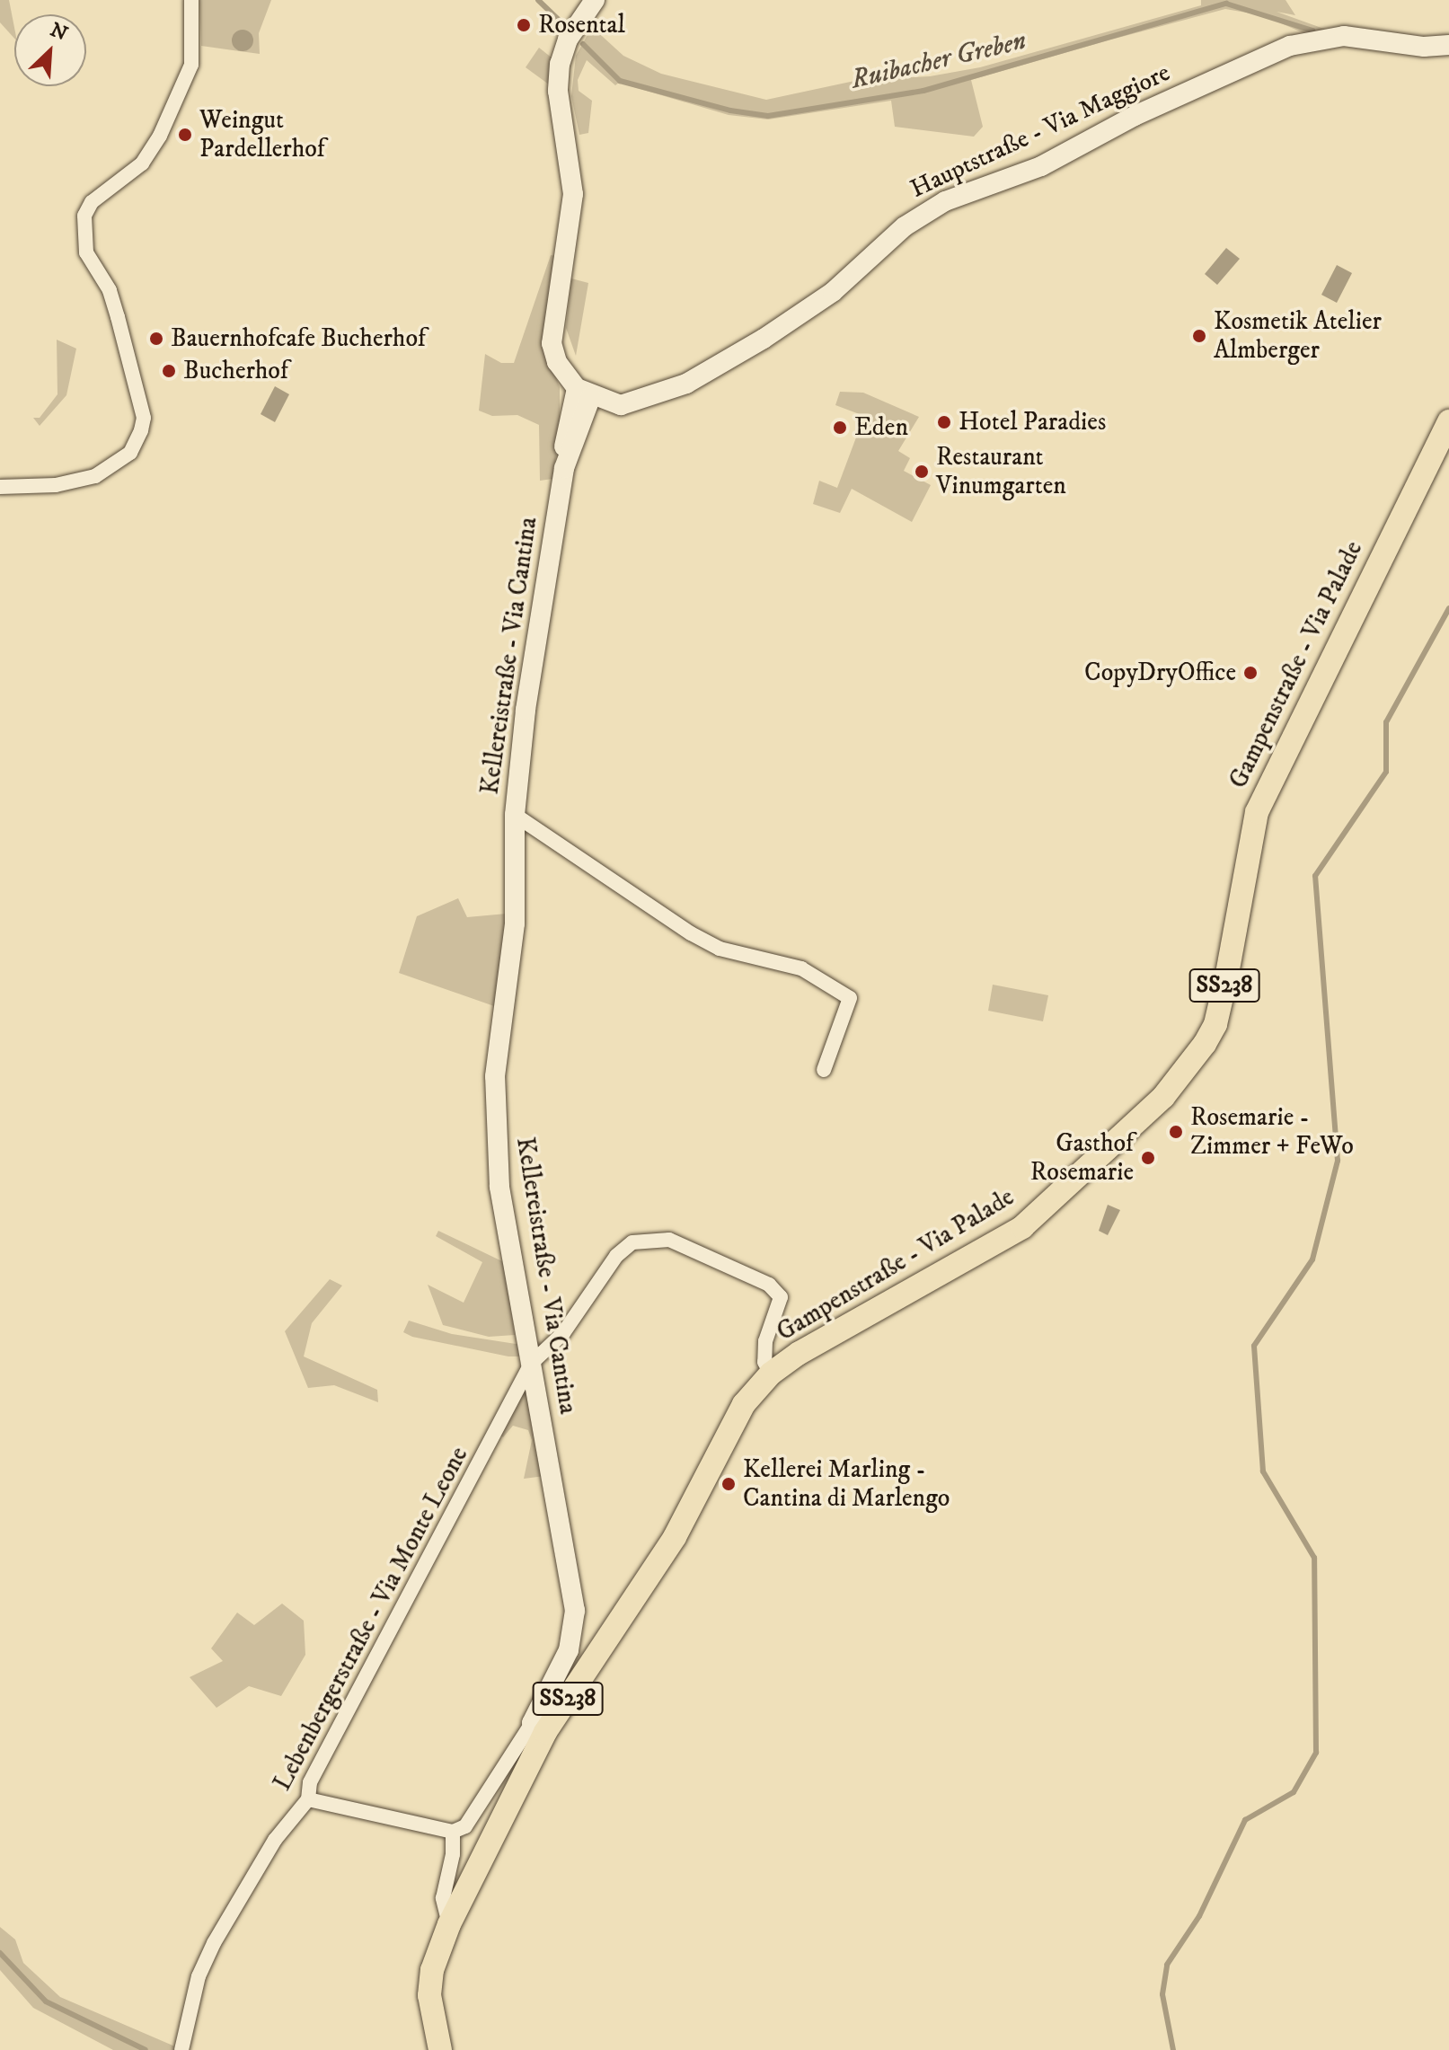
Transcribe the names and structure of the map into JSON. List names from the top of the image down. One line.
{"streets":{"main road":["Gampenstraße - Via Palade","SS238"],"street":["Hauptstraße - Via Maggiore","Kellereistraße - Via Cantina","Lebenbergerstraße - Via Monte Leone"]},"crossings":[["Hauptstraße - Via Maggiore","Kellereistraße - Via Cantina"],["Kellereistraße - Via Cantina","Gampenstraße - Via Palade"],["Kellereistraße - Via Cantina","Lebenbergerstraße - Via Monte Leone"],["Gampenstraße - Via Palade","Lebenbergerstraße - Via Monte Leone"]],"water":["Ruibacher Greben"],"places":["Rosental","Weingut Pardellerhof","Kosmetik Atelier Almberger","Bauernhofcafe Bucherhof","Bucherhof","Hotel Paradies","Eden","Restaurant Vinumgarten","CopyDryOffice","Rosemarie - Zimmer + FeWo","Gasthof Rosemarie","Kellerei Marling - Cantina di Marlengo"],"north":"top right"}
